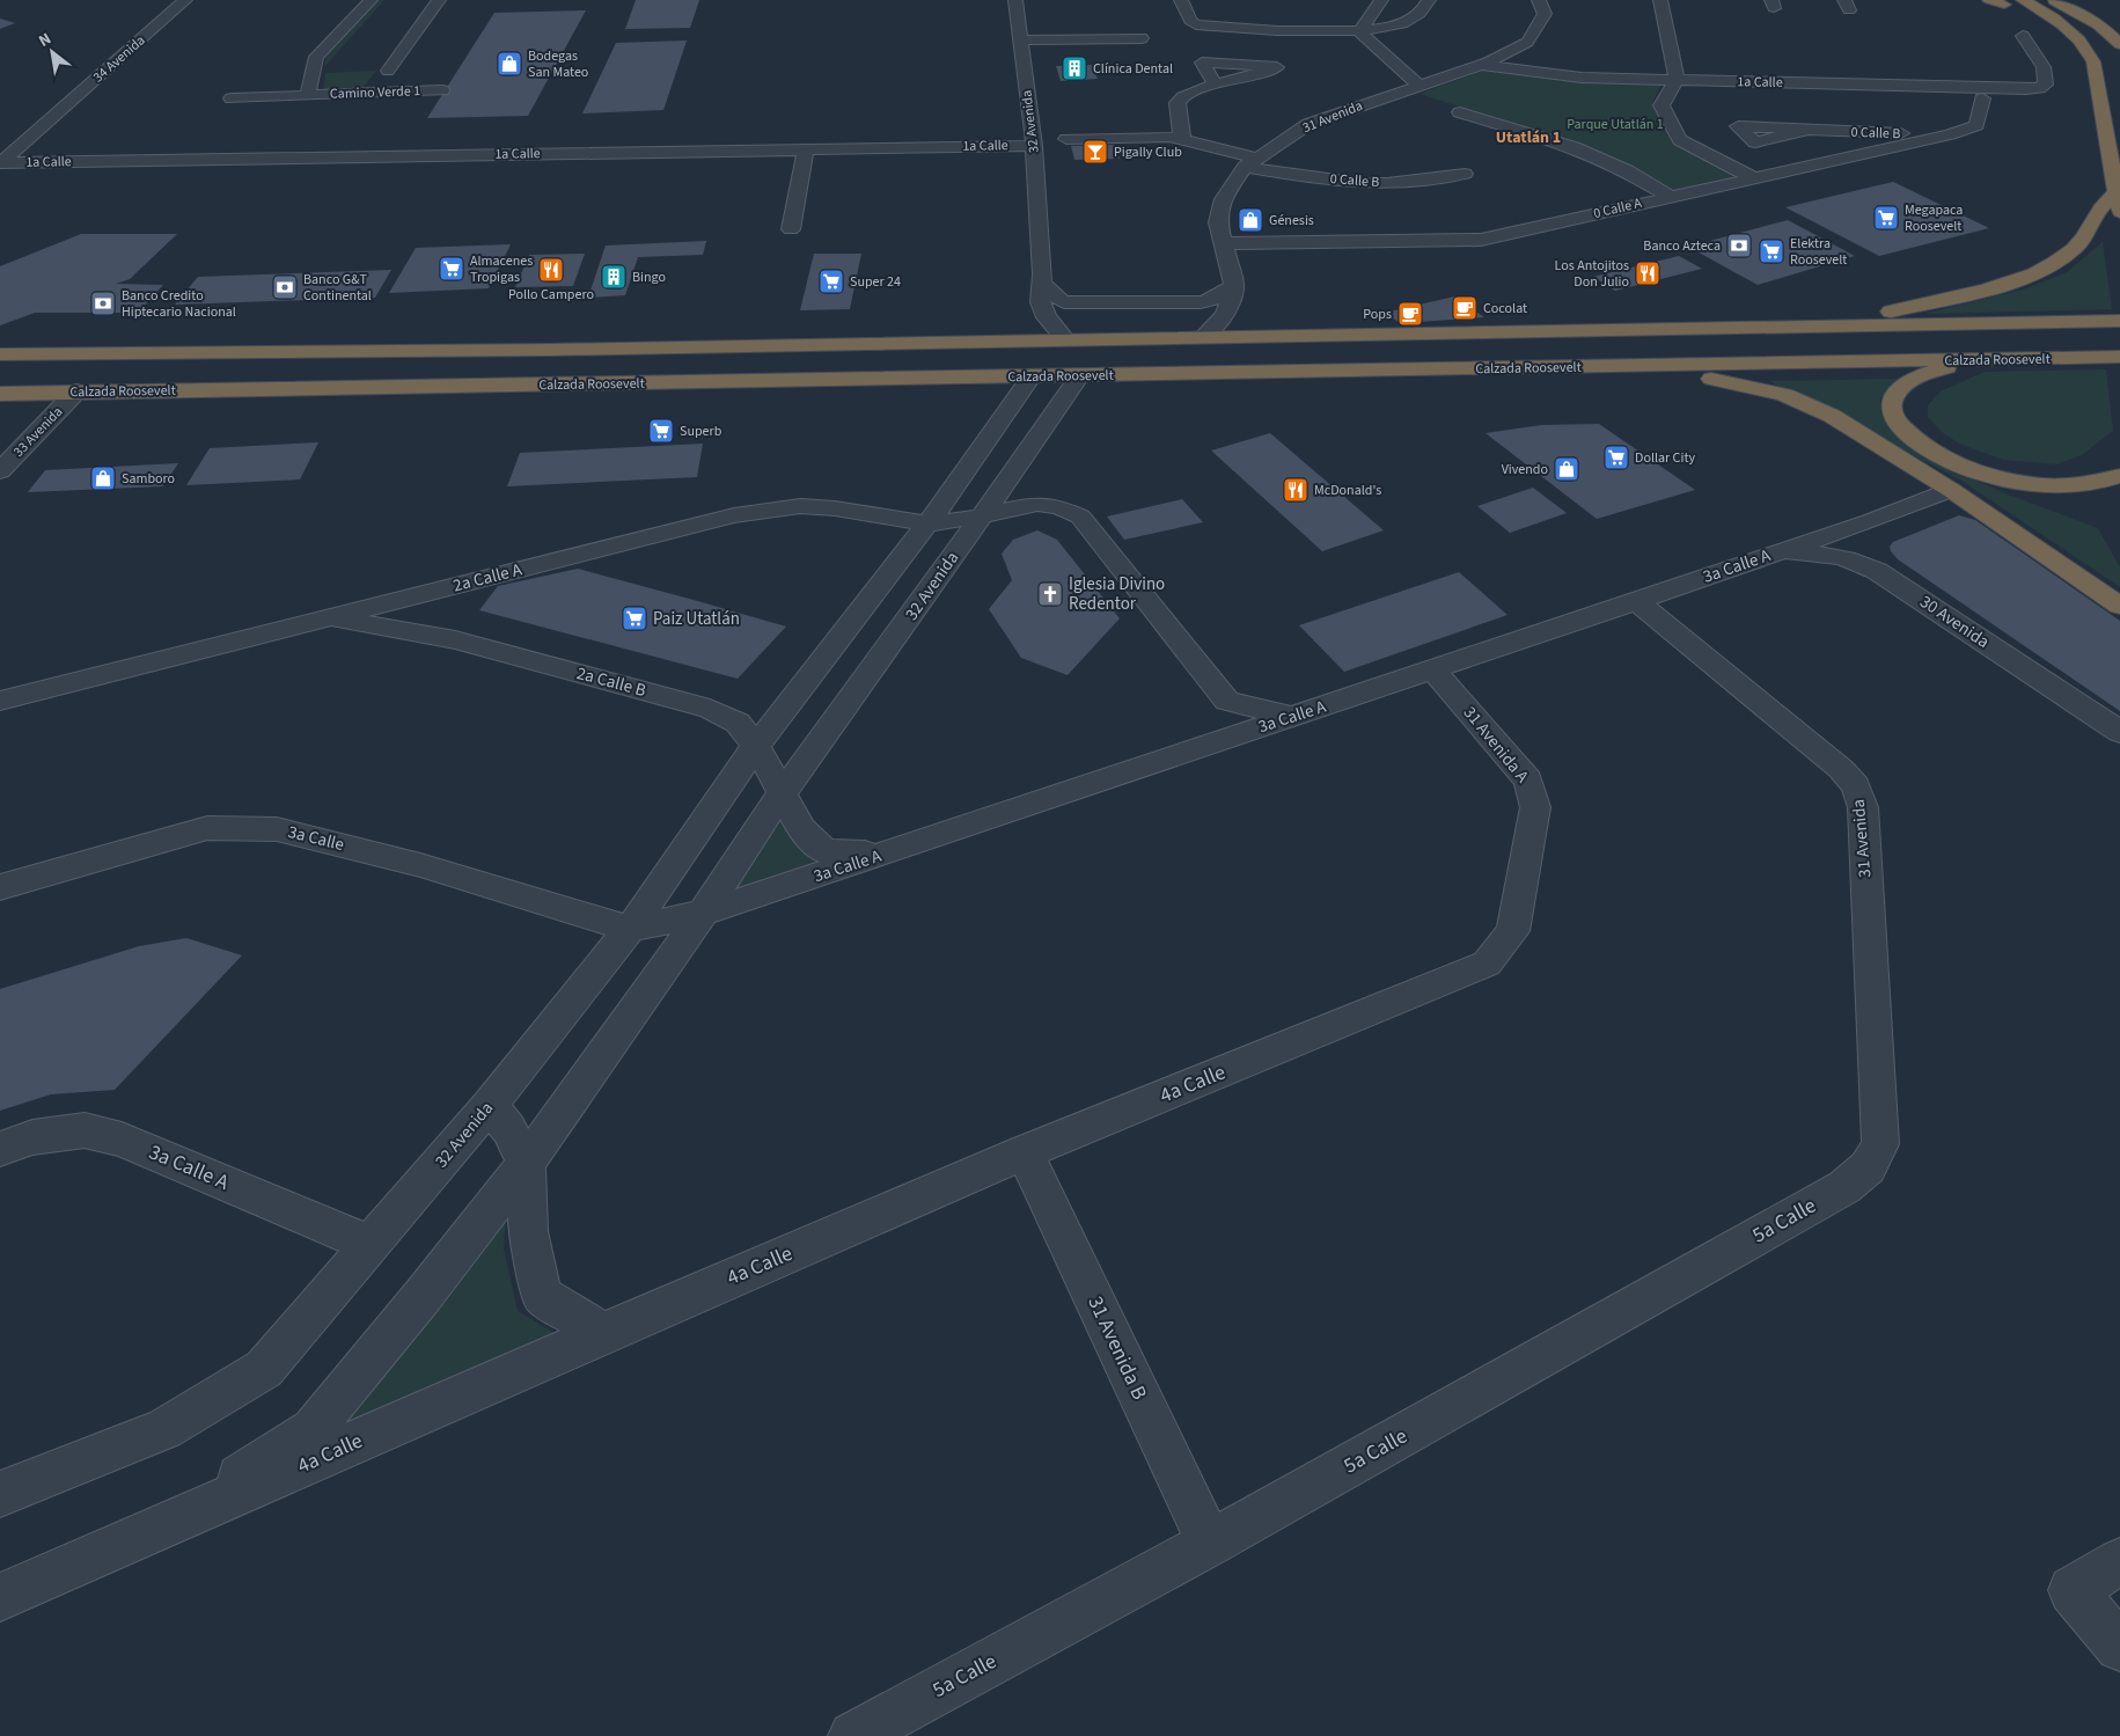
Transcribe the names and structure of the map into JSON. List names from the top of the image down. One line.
{"streets":{"highway":["Calzada Roosevelt"],"street":["34 Avenida","1a Calle","Camino Verde 1","31 Avenida","32 Avenida","0 Calle B","0 Calle A","33 Avenida","3a Calle A","2a Calle A","30 Avenida","2a Calle B","31 Avenida A","3a Calle","4a Calle","5a Calle","31 Avenida B"]},"crossings":[["34 Avenida","1a Calle"],["1a Calle","31 Avenida"],["1a Calle","32 Avenida"],["31 Avenida","0 Calle B"],["31 Avenida","0 Calle A"],["31 Avenida","3a Calle A"],["31 Avenida","5a Calle"],["32 Avenida","Calzada Roosevelt"],["32 Avenida","3a Calle A"],["32 Avenida","2a Calle A"],["32 Avenida","2a Calle B"],["32 Avenida","3a Calle"],["32 Avenida","4a Calle"],["0 Calle B","0 Calle A"],["Calzada Roosevelt","33 Avenida"],["3a Calle A","30 Avenida"],["3a Calle A","31 Avenida A"],["3a Calle A","3a Calle"],["2a Calle A","2a Calle B"],["31 Avenida A","4a Calle"],["4a Calle","31 Avenida B"],["5a Calle","31 Avenida B"]],"districts":["Utatlán 1"],"parks":["Parque Utatlán 1"],"places":{"shop":["Bodegas San Mateo","Génesis","Vivendo","Samboro"],"building":["Clínica Dental","Bingo"],"bar":["Pigally Club"],"supermarket":["Megapaca Roosevelt","Elektra Roosevelt","Almacenes Tropigas","Super 24","Superb","Dollar City","Paiz Utatlán"],"bank":["Banco Azteca","Banco G&T Continental","Banco Credito Hiptecario Nacional"],"restaurant":["Pollo Campero","Los Antojitos Don Julio","McDonald's"],"cafe":["Cocolat","Pops"],"church":["Iglesia Divino Redentor"]},"north":"top left"}
